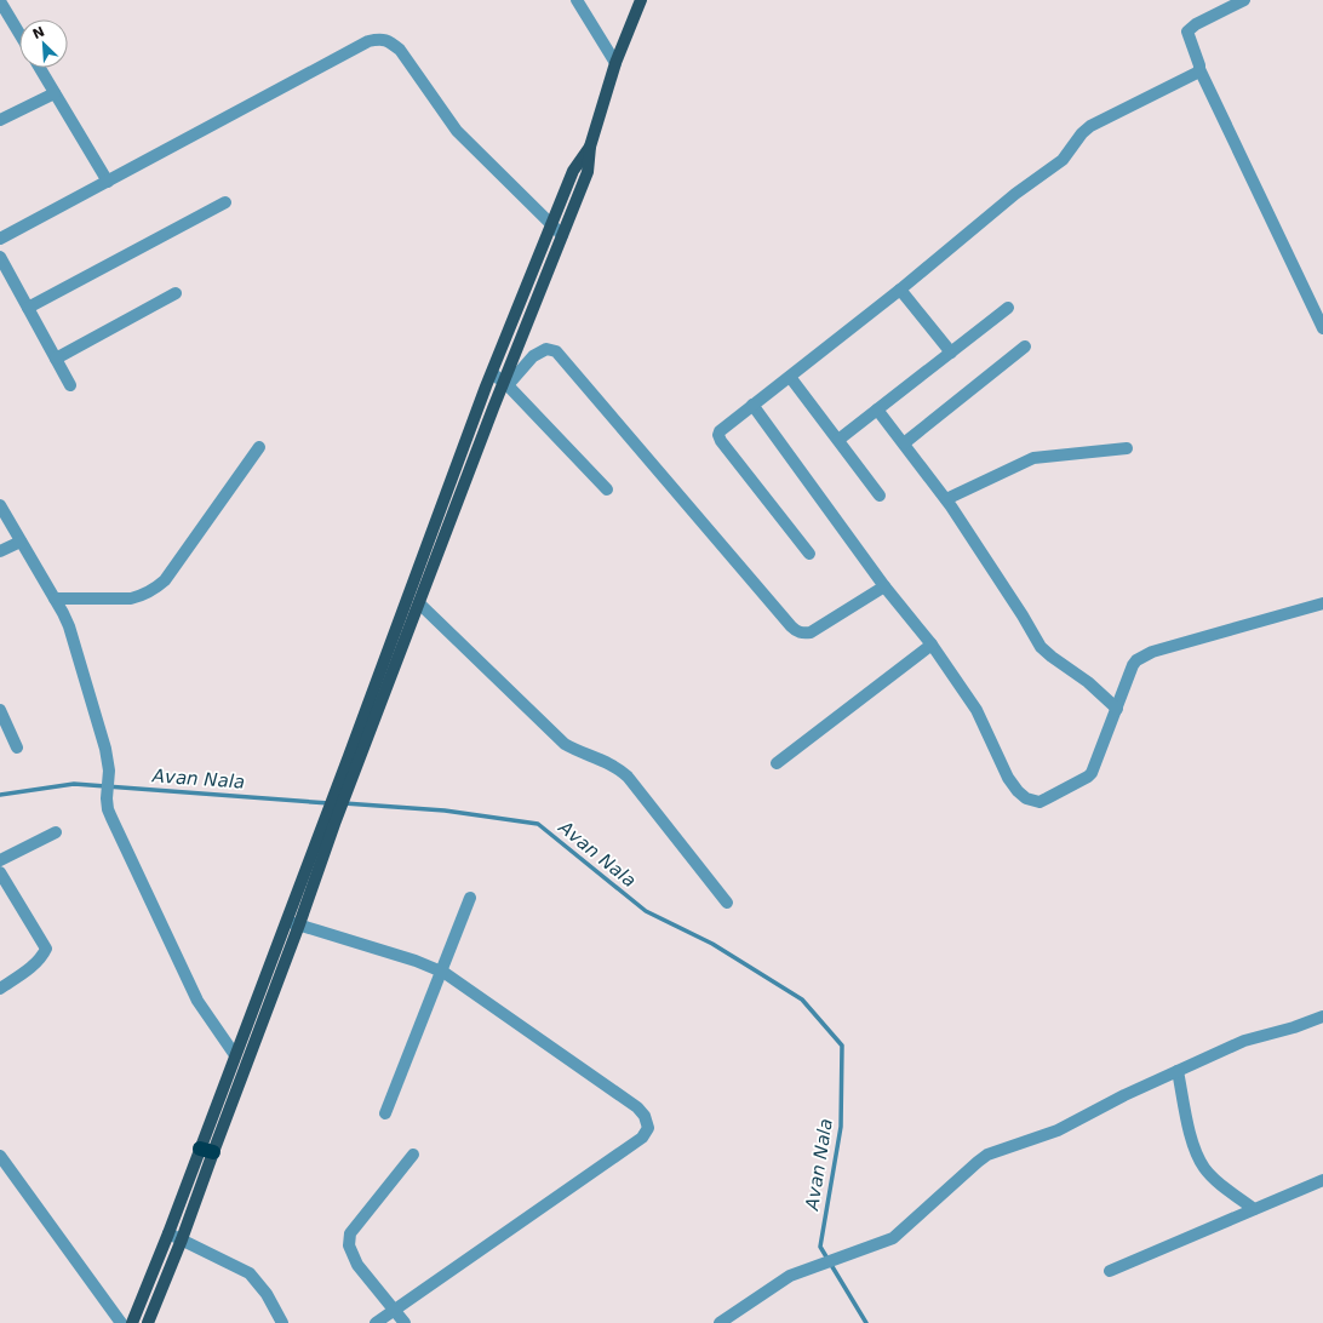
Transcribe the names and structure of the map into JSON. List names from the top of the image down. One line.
{"water":["Avan Nala"],"north":"top left"}
